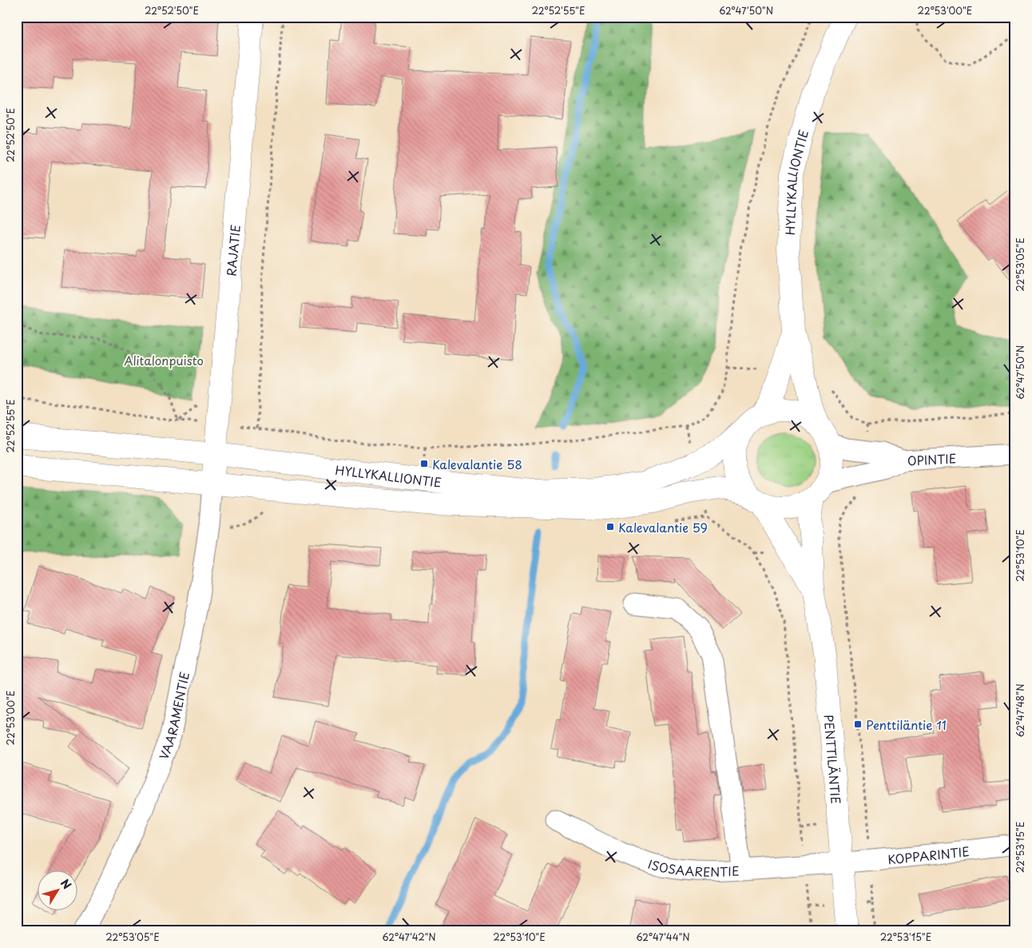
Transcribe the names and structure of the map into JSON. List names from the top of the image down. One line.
{"streets":{"main road":["HYLLYKALLIONTIE","RAJATIE","PENTTILÄNTIE"],"street":["OPINTIE","VAARAMENTIE","KOPPARINTIE","ISOSAARENTIE"]},"crossings":[["HYLLYKALLIONTIE","RAJATIE"],["HYLLYKALLIONTIE","OPINTIE"],["HYLLYKALLIONTIE","VAARAMENTIE"],["HYLLYKALLIONTIE","PENTTILÄNTIE"],["RAJATIE","VAARAMENTIE"],["OPINTIE","PENTTILÄNTIE"],["PENTTILÄNTIE","KOPPARINTIE"],["PENTTILÄNTIE","ISOSAARENTIE"],["KOPPARINTIE","ISOSAARENTIE"]],"parks":["Alitalonpuisto"],"places":{"transit":["Kalevalantie 58","Kalevalantie 59","Penttiläntie 11"]},"north":"top right","coordinates":["22°52'50\"E","22°52'55\"E","62°47'50\"N","22°53'00\"E","22°53'05\"E","22°53'10\"E","62°47'48\"N","22°53'15\"E","62°47'42\"N","62°47'44\"N"]}
